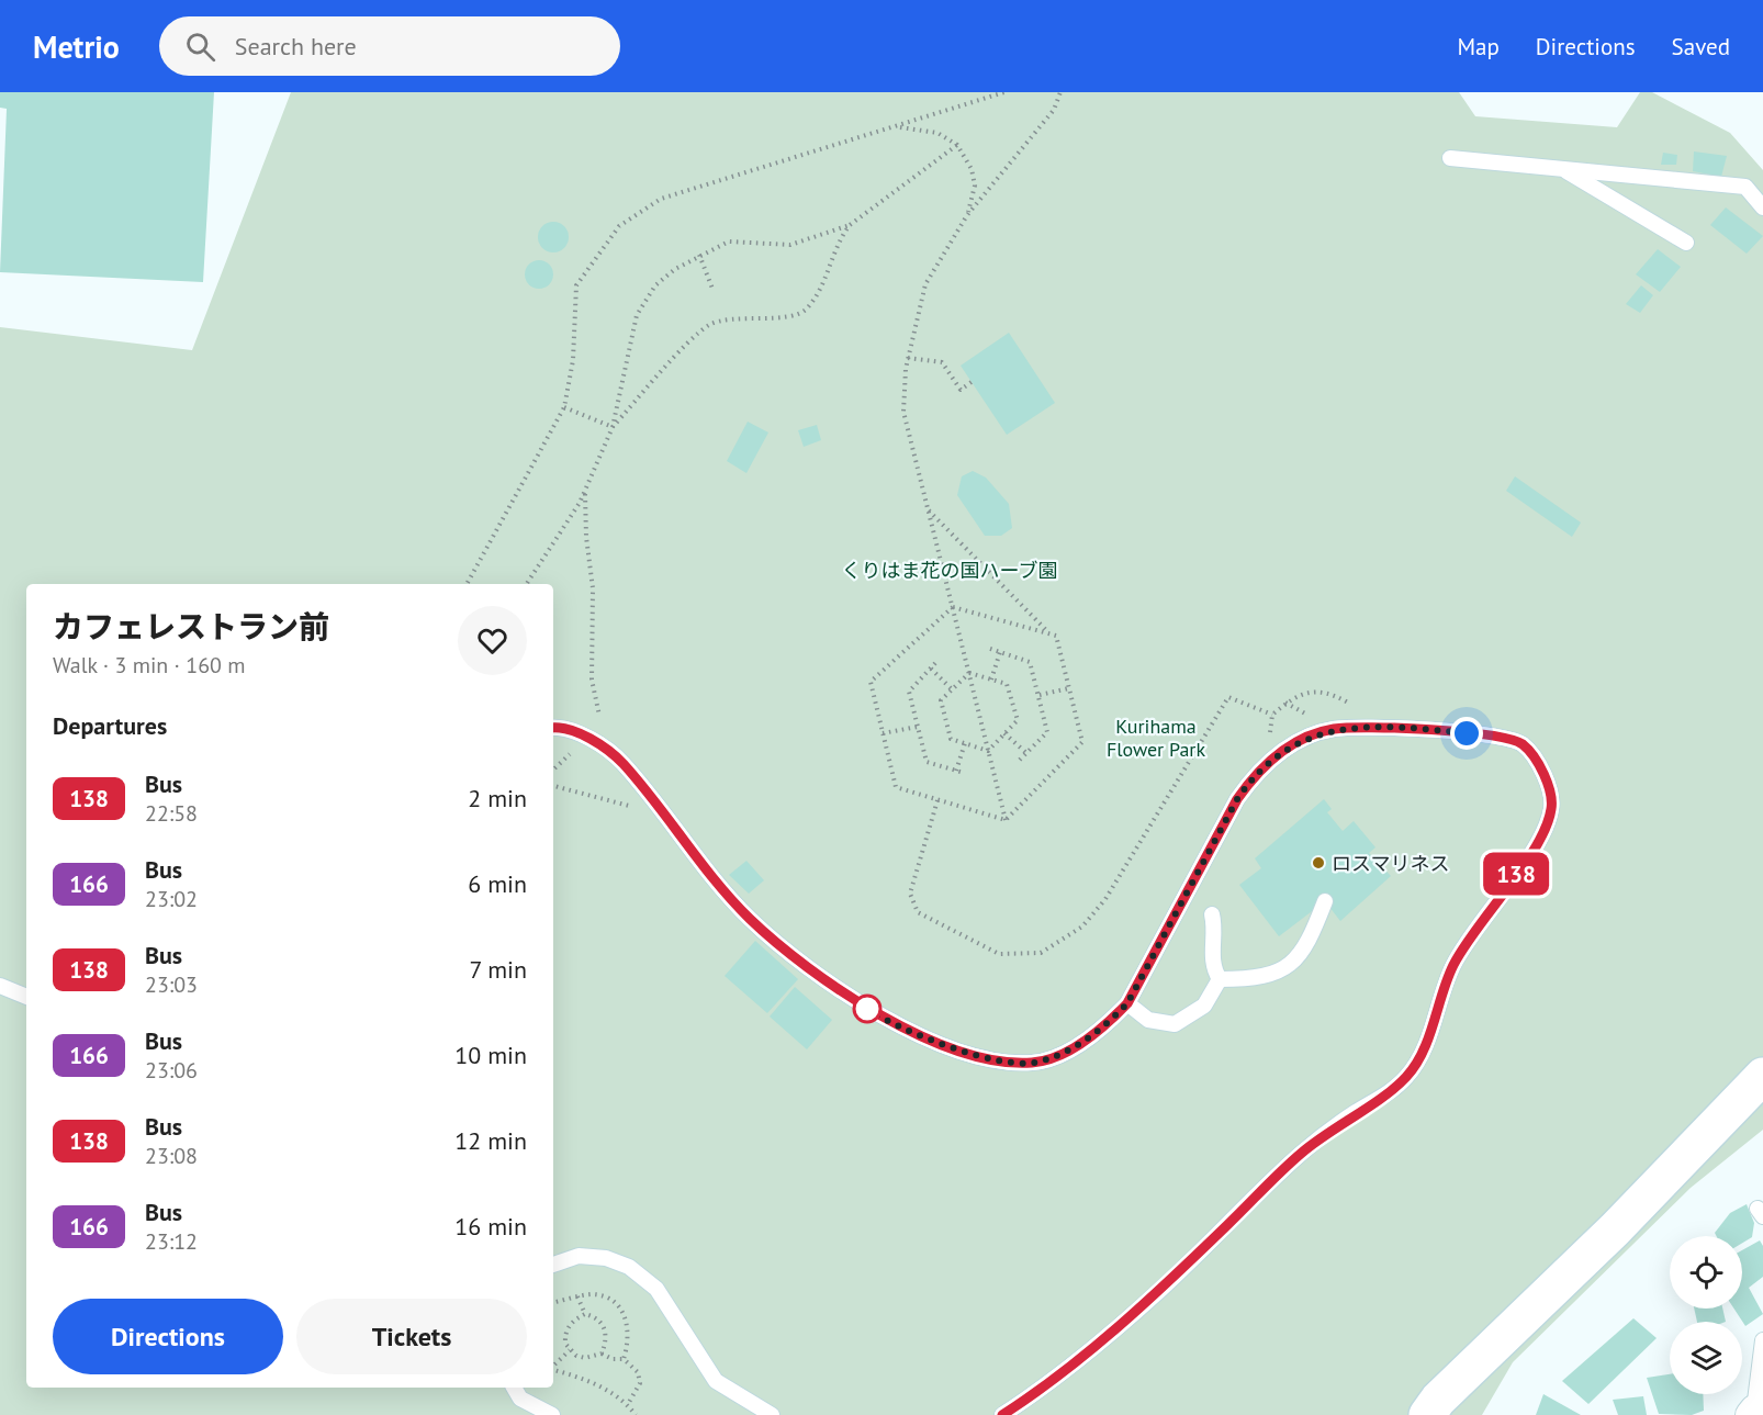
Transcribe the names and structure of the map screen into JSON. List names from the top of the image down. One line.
{"parks":["くりはま花の国ハーブ園","Kurihama Flower Park"],"places":["ロスマリネス"],"lines":["bus line 138"],"page":{"header":"Metrio","search":"Search here","nav":["Map","Directions","Saved"],"on_map":"138","heading":[["カフェレストラン前","Walk · 3 min · 160 m"],"Departures"],"list":[{"mark":"138","name":"Bus","note":"22:58","value":"2 min"},{"mark":"166","name":"Bus","note":"23:02","value":"6 min"},{"mark":"138","name":"Bus","note":"23:03","value":"7 min"},{"mark":"166","name":"Bus","note":"23:06","value":"10 min"},{"mark":"138","name":"Bus","note":"23:08","value":"12 min"},{"mark":"166","name":"Bus","note":"23:12","value":"16 min"}],"buttons":["Directions","Tickets"]}}
